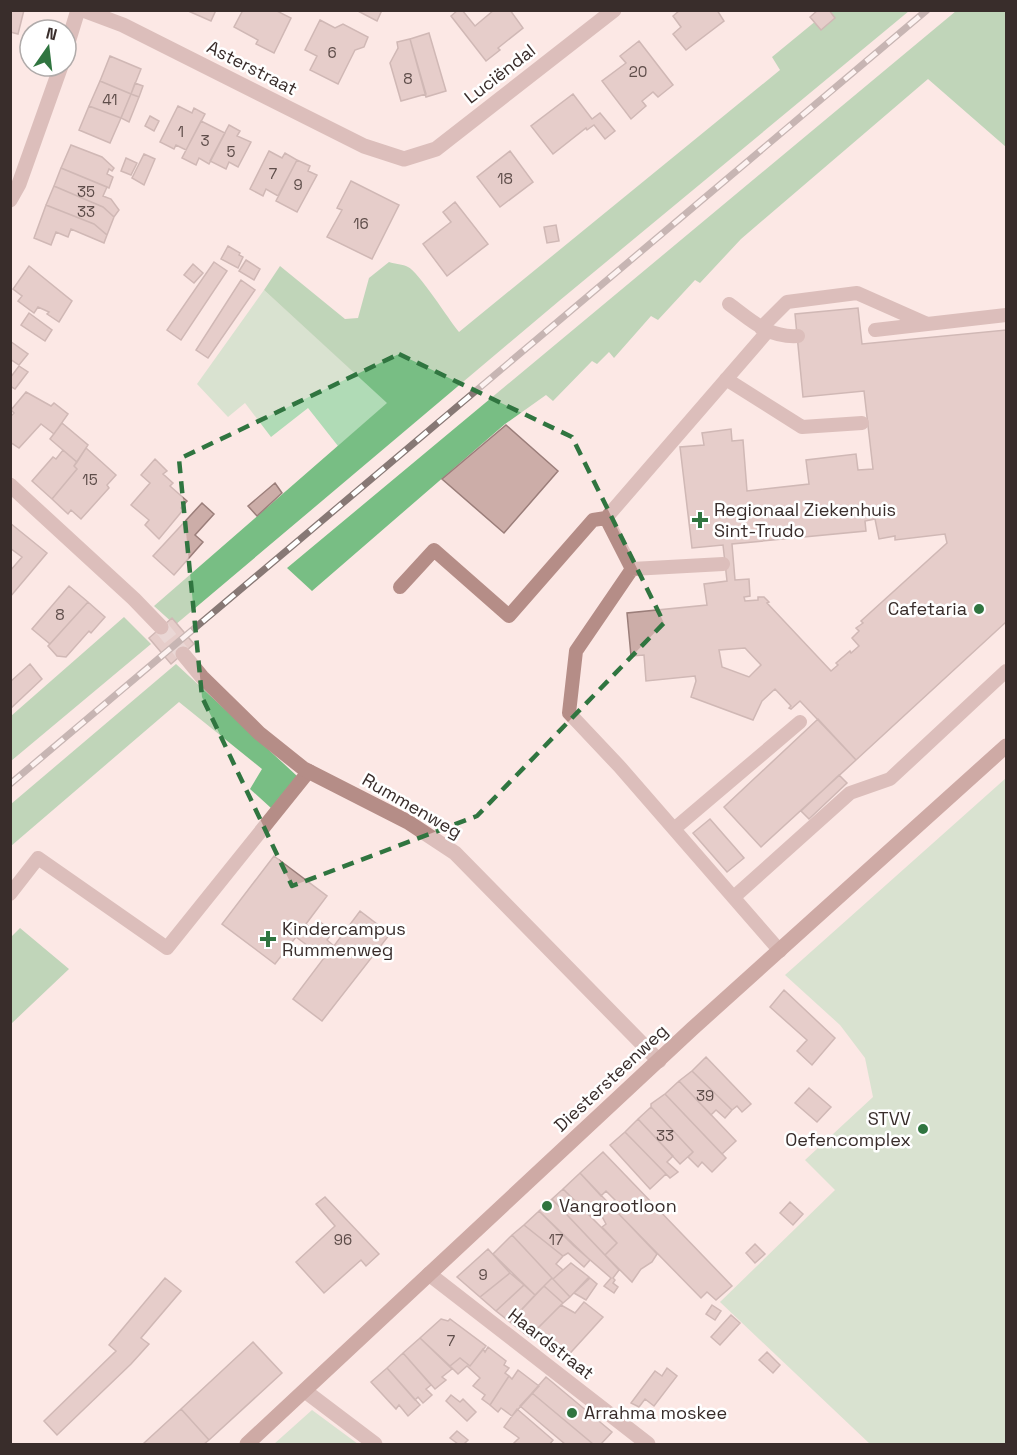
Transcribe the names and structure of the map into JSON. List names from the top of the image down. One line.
{"streets":{"main road":["Diestersteenweg"],"street":["Asterstraat","Luciëndal","Rummenweg","Haardstraat"]},"crossings":[["Asterstraat","Luciëndal"],["Rummenweg","Diestersteenweg"],["Diestersteenweg","Haardstraat"]],"places":{"health":["Regionaal Ziekenhuis Sint-Trudo","Kindercampus Rummenweg"],"other":["Cafetaria","STVV Oefencomplex","Vangrootloon","Arrahma moskee"]},"house_numbers":["6","20","8","41","1","3","5","7","18","9","35","33","16","15","8","39","33","96","17","9","7"],"north":"top"}
